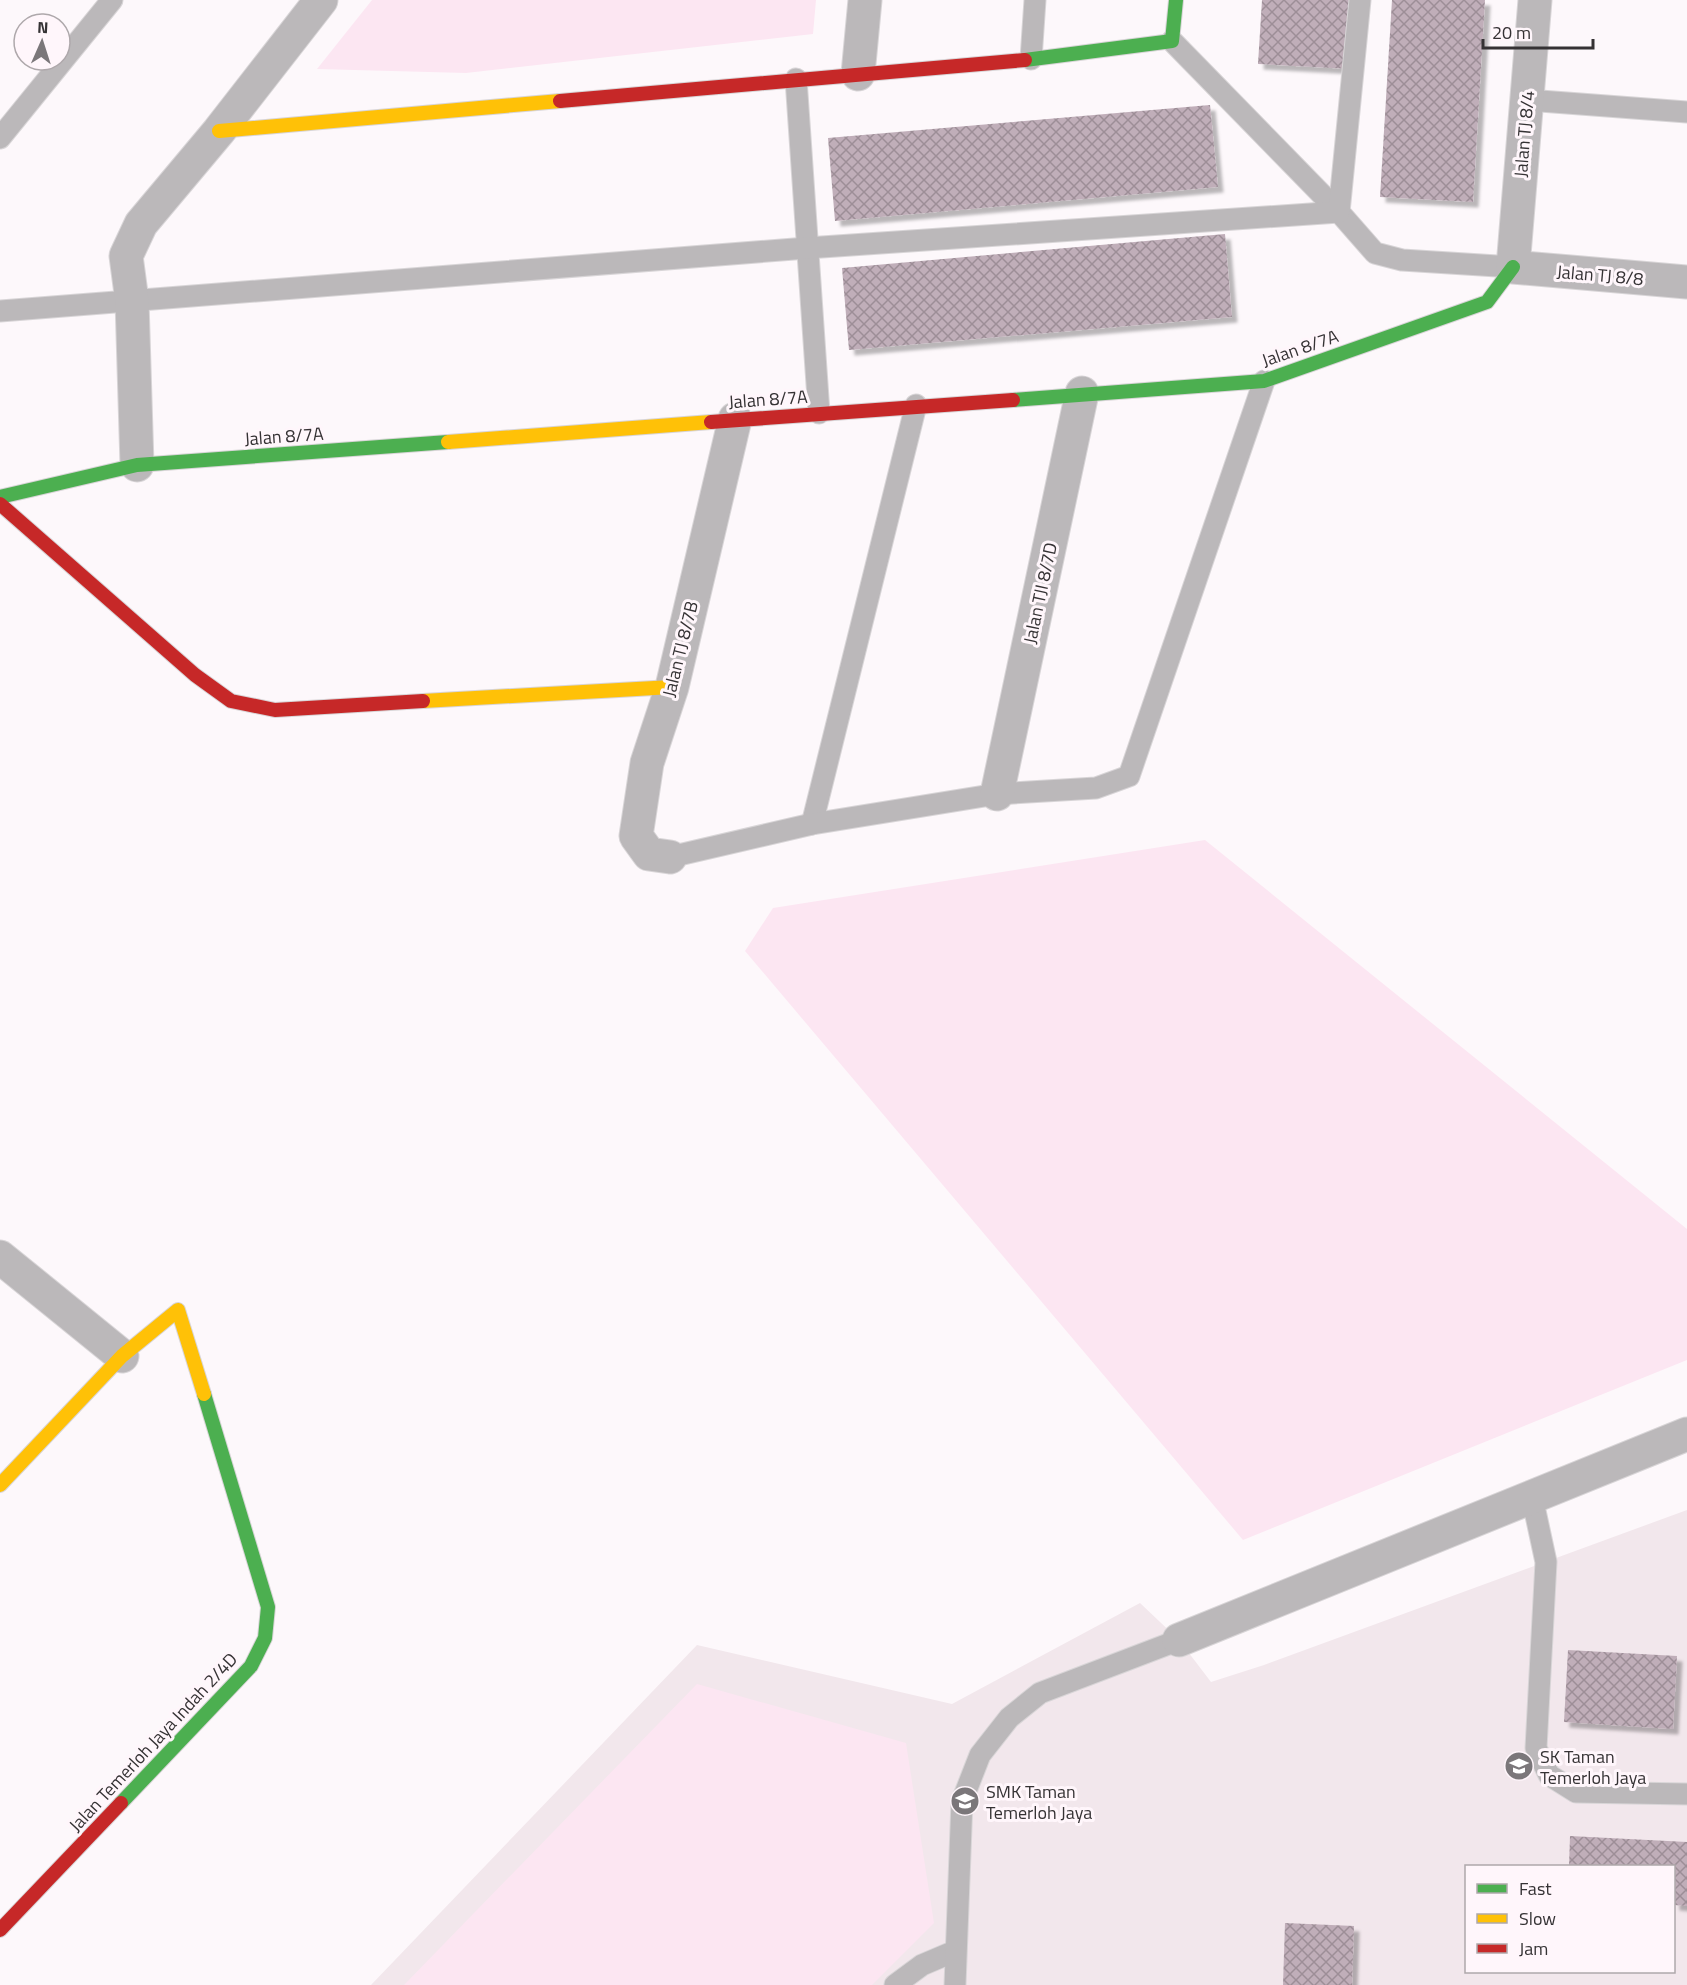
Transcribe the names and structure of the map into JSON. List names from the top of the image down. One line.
{"streets":{"street":["Jalan TJ 8/4","Jalan TJ 8/8","Jalan 8/7A","Jalan TJI 8/7D","Jalan TJ 8/7B","Jalan Temerloh Jaya Indah 2/4D"]},"crossings":[["Jalan TJ 8/4","Jalan TJ 8/8"],["Jalan TJ 8/4","Jalan 8/7A"],["Jalan TJ 8/8","Jalan 8/7A"],["Jalan 8/7A","Jalan TJI 8/7D"],["Jalan 8/7A","Jalan TJ 8/7B"]],"places":{"school or university":["SK Taman Temerloh Jaya","SMK Taman Temerloh Jaya"]},"legend":["Fast","Slow","Jam"],"scale_bar":"20 m","north":"top"}
